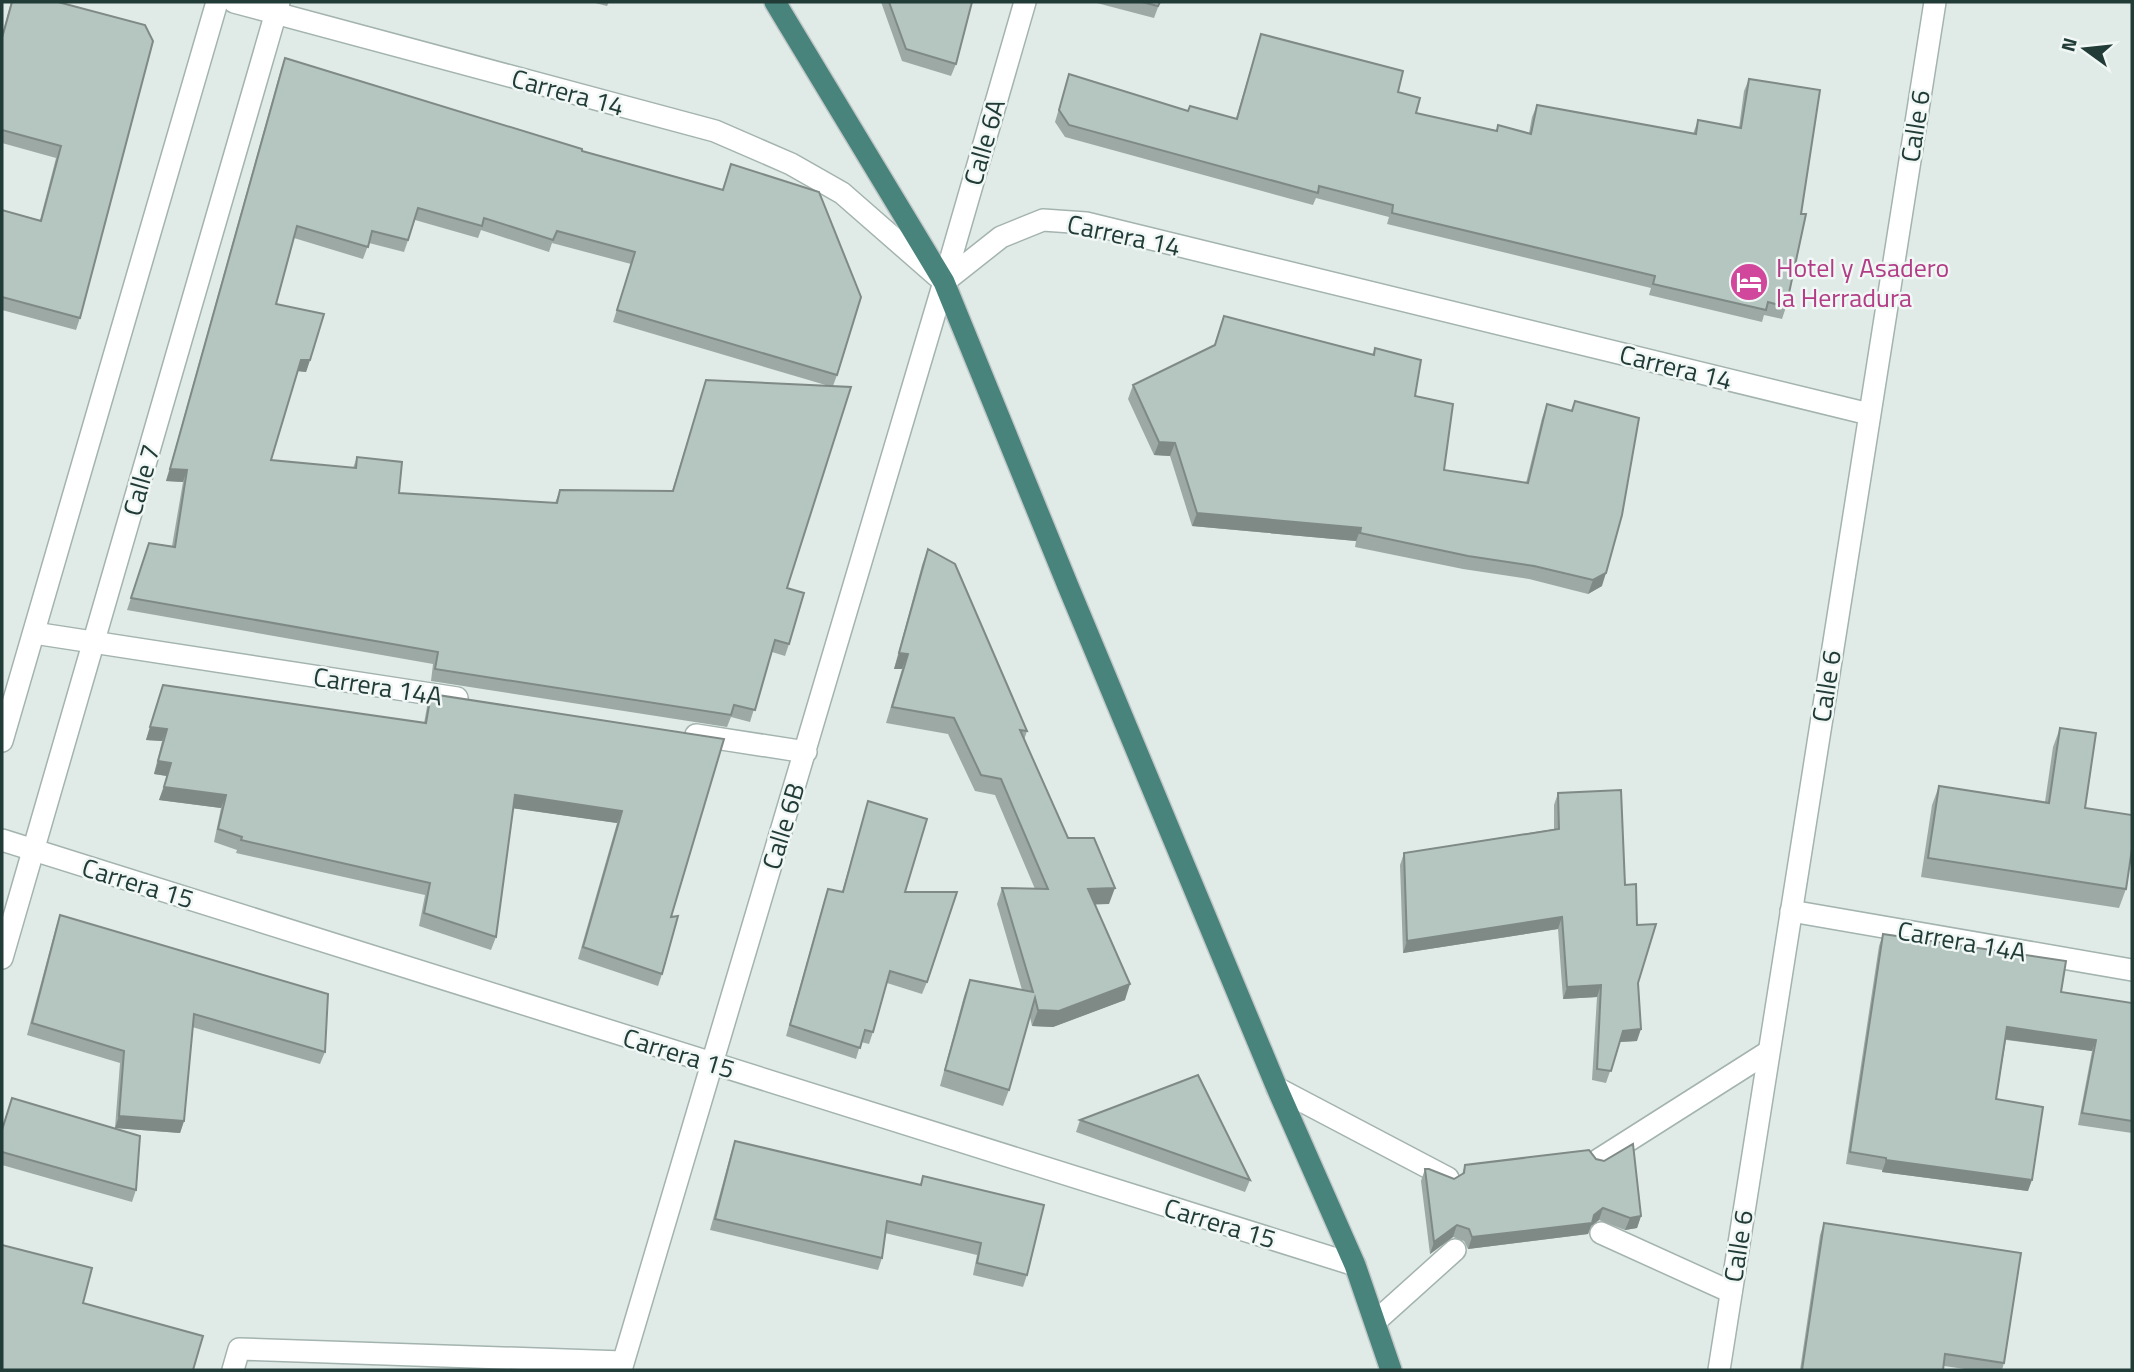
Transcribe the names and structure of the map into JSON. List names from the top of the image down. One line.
{"streets":{"street":["Carrera 14","Calle 6","Calle 6A","Calle 7","Carrera 14A","Calle 6B","Carrera 15"]},"crossings":[["Carrera 14","Calle 6"],["Carrera 14","Calle 6A"],["Carrera 14","Calle 7"],["Carrera 14","Calle 6B"],["Calle 6","Carrera 14A"],["Calle 6A","Calle 6B"],["Calle 7","Carrera 14A"],["Calle 7","Carrera 15"],["Calle 6B","Carrera 15"]],"places":{"hotel":["Hotel y Asadero la Herradura"]},"north":"left"}
